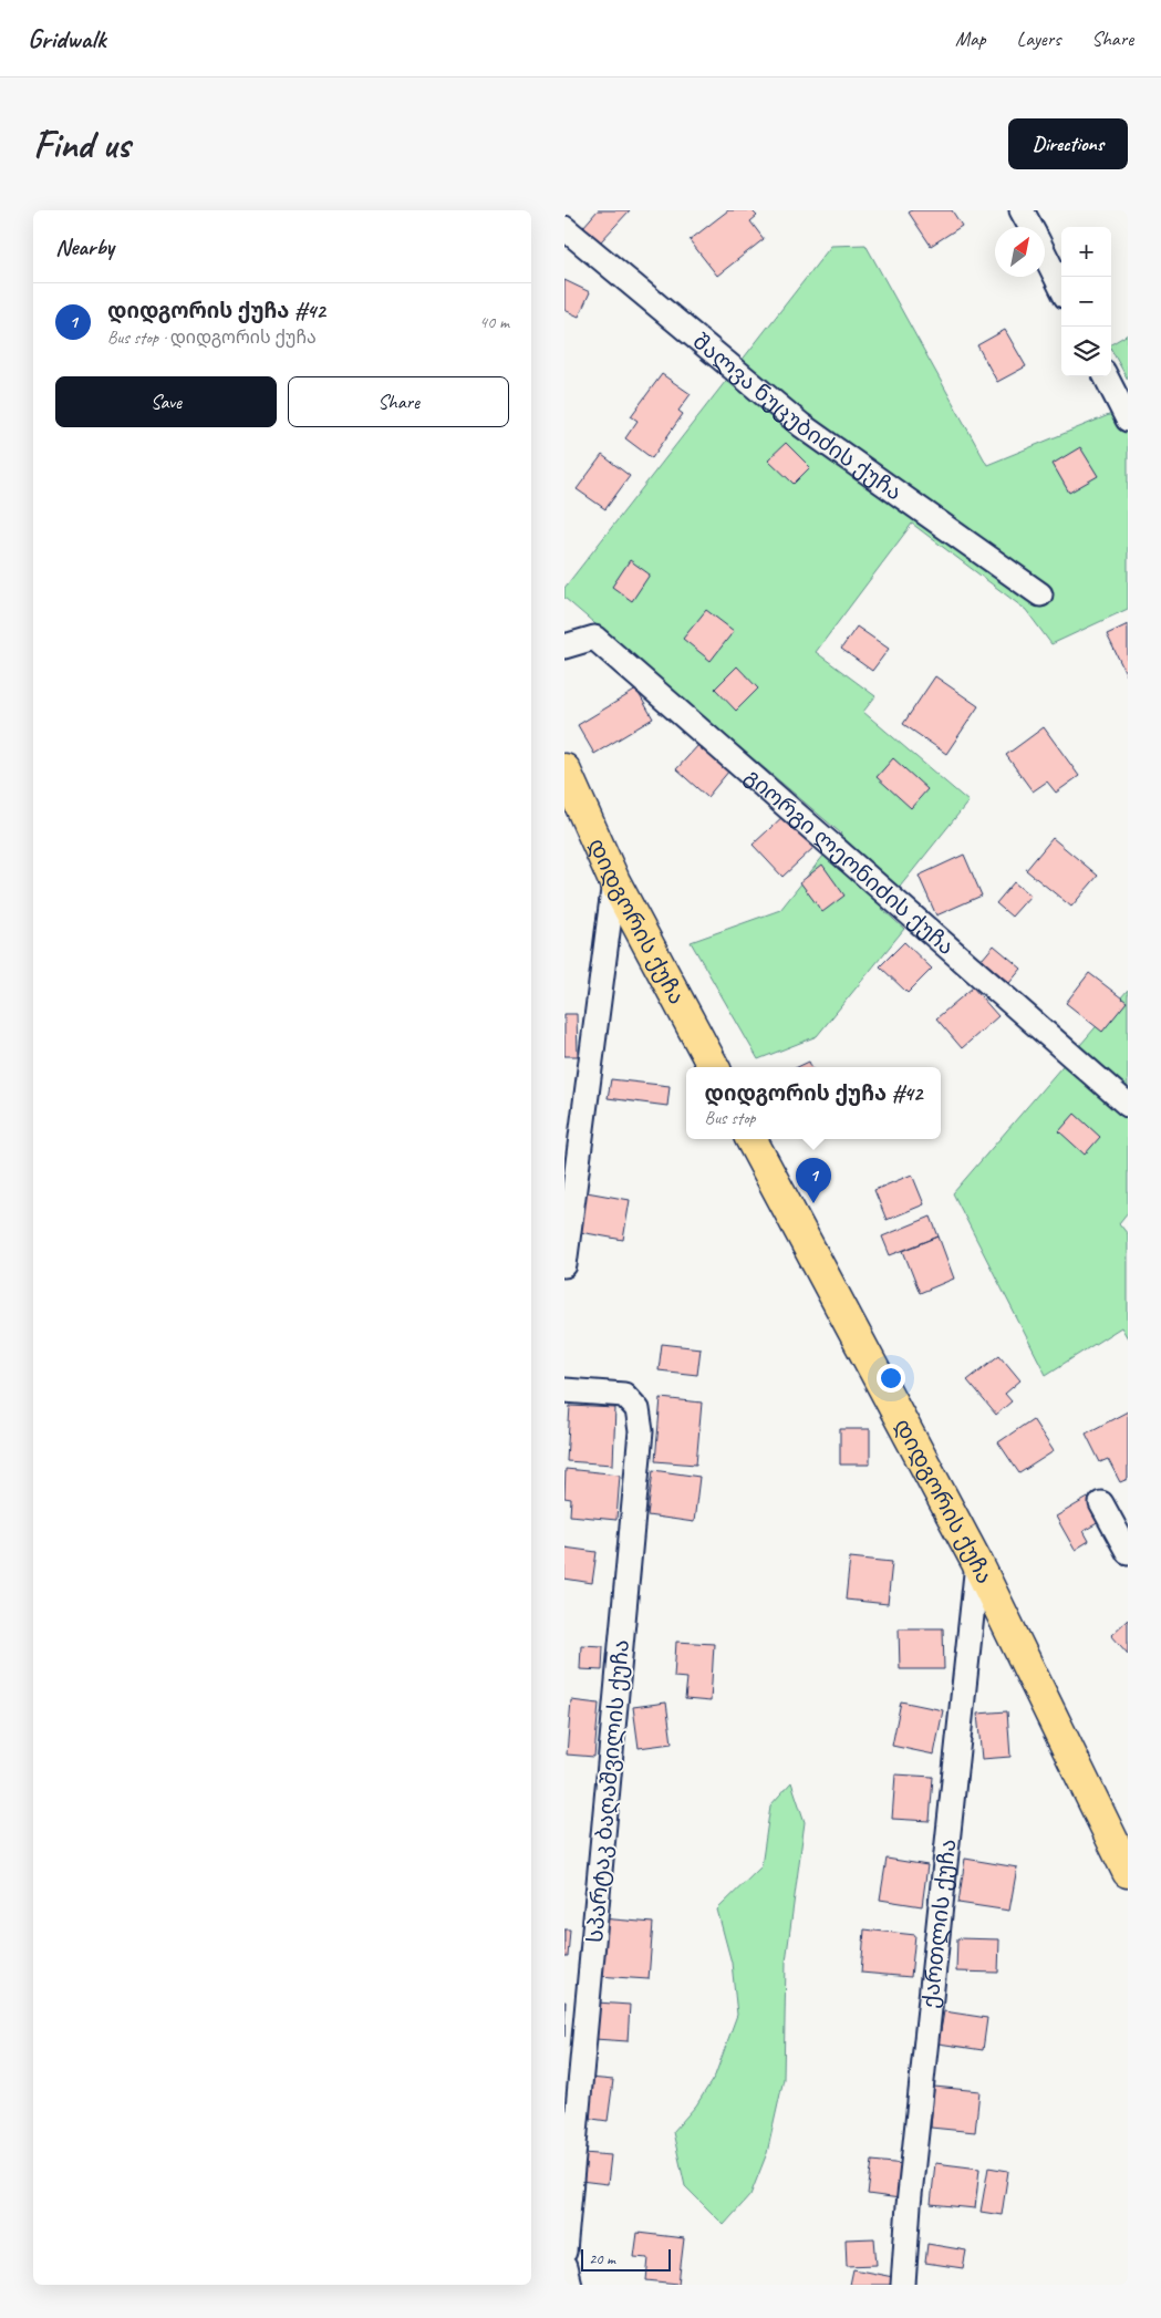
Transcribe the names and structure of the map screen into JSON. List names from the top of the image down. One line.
{"streets":{"highway":["დიდგორის ქუჩა"],"street":["შალვა ნუცუბიძის ქუჩა","გიორგი ლეონიძის ქუჩა","სპარტაკ ბაღაშვილის ქუჩა","ქართლის ქუჩა"]},"crossings":[["დიდგორის ქუჩა","ქართლის ქუჩა"]],"scale_bar":"20 m","north":"top right","page":{"header":"Gridwalk","nav":["Map","Layers","Share"],"buttons":["Directions",["Save","Share"]],"title":"Find us","heading":"Nearby","map_buttons":["+","−"],"list":[{"mark":"1","name":"დიდგორის ქუჩა #42","note":"Bus stop · დიდგორის ქუჩა","value":"40 m"}],"popup":["დიდგორის ქუჩა #42","Bus stop"],"pins":"1","scale":"20 m"}}
